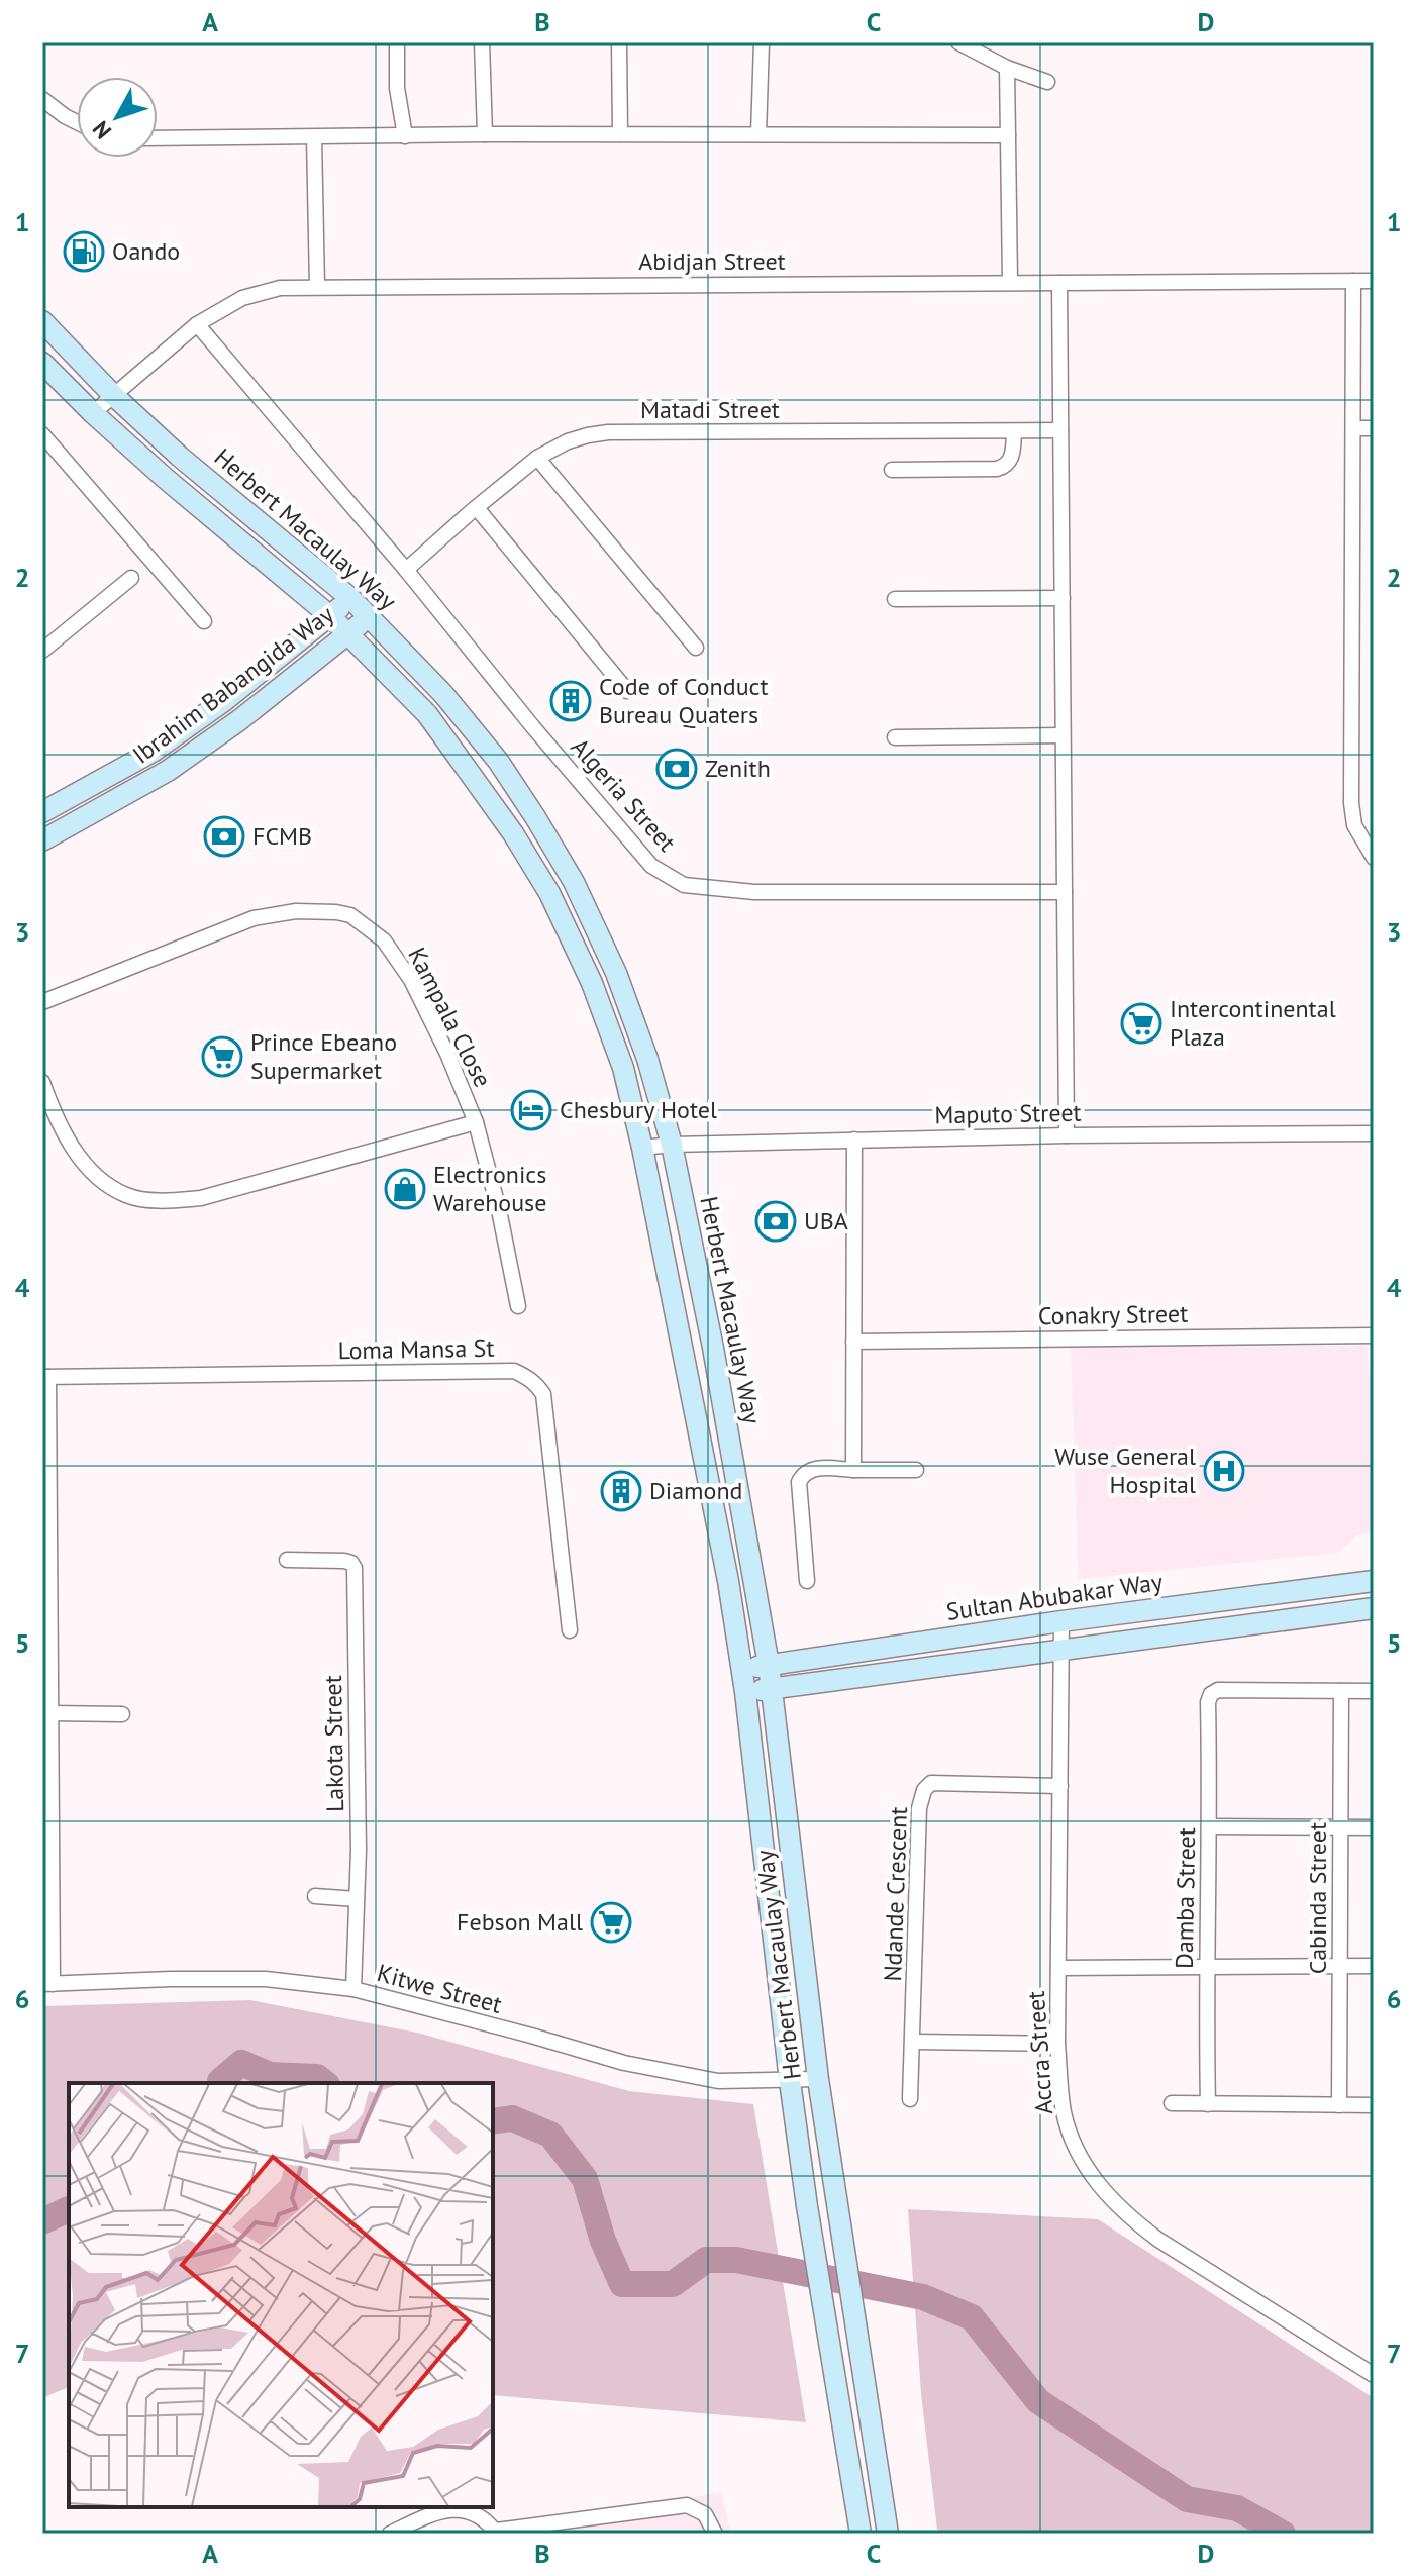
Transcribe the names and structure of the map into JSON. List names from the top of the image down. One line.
{"streets":{"main road":["Herbert Macaulay Way","Ibrahim Babangida Way","Sultan Abubakar Way"],"street":["Abidjan Street","Matadi Street","Algeria Street","Kampala Close","Maputo Street","Conakry Street","Loma Mansa St","Lakota Street","Ndande Crescent","Damba Street","Cabinda Street","Kitwe Street","Accra Street"]},"crossings":[["Abidjan Street","Herbert Macaulay Way"],["Abidjan Street","Algeria Street"],["Matadi Street","Algeria Street"],["Herbert Macaulay Way","Ibrahim Babangida Way"],["Herbert Macaulay Way","Maputo Street"],["Herbert Macaulay Way","Sultan Abubakar Way"],["Herbert Macaulay Way","Kitwe Street"],["Sultan Abubakar Way","Accra Street"],["Lakota Street","Kitwe Street"],["Ndande Crescent","Accra Street"],["Damba Street","Cabinda Street"]],"places":{"fuel station":["Oando"],"building":["Code of Conduct Bureau Quaters","Diamond"],"bank":["Zenith","FCMB","UBA"],"supermarket":["Intercontinental Plaza","Prince Ebeano Supermarket","Febson Mall"],"hotel":["Chesbury Hotel"],"shop":["Electronics Warehouse"],"hospital":["Wuse General Hospital"]},"north":"bottom left","grid":{"columns":["A","B","C","D"],"rows":["1","2","3","4","5","6","7"]}}
